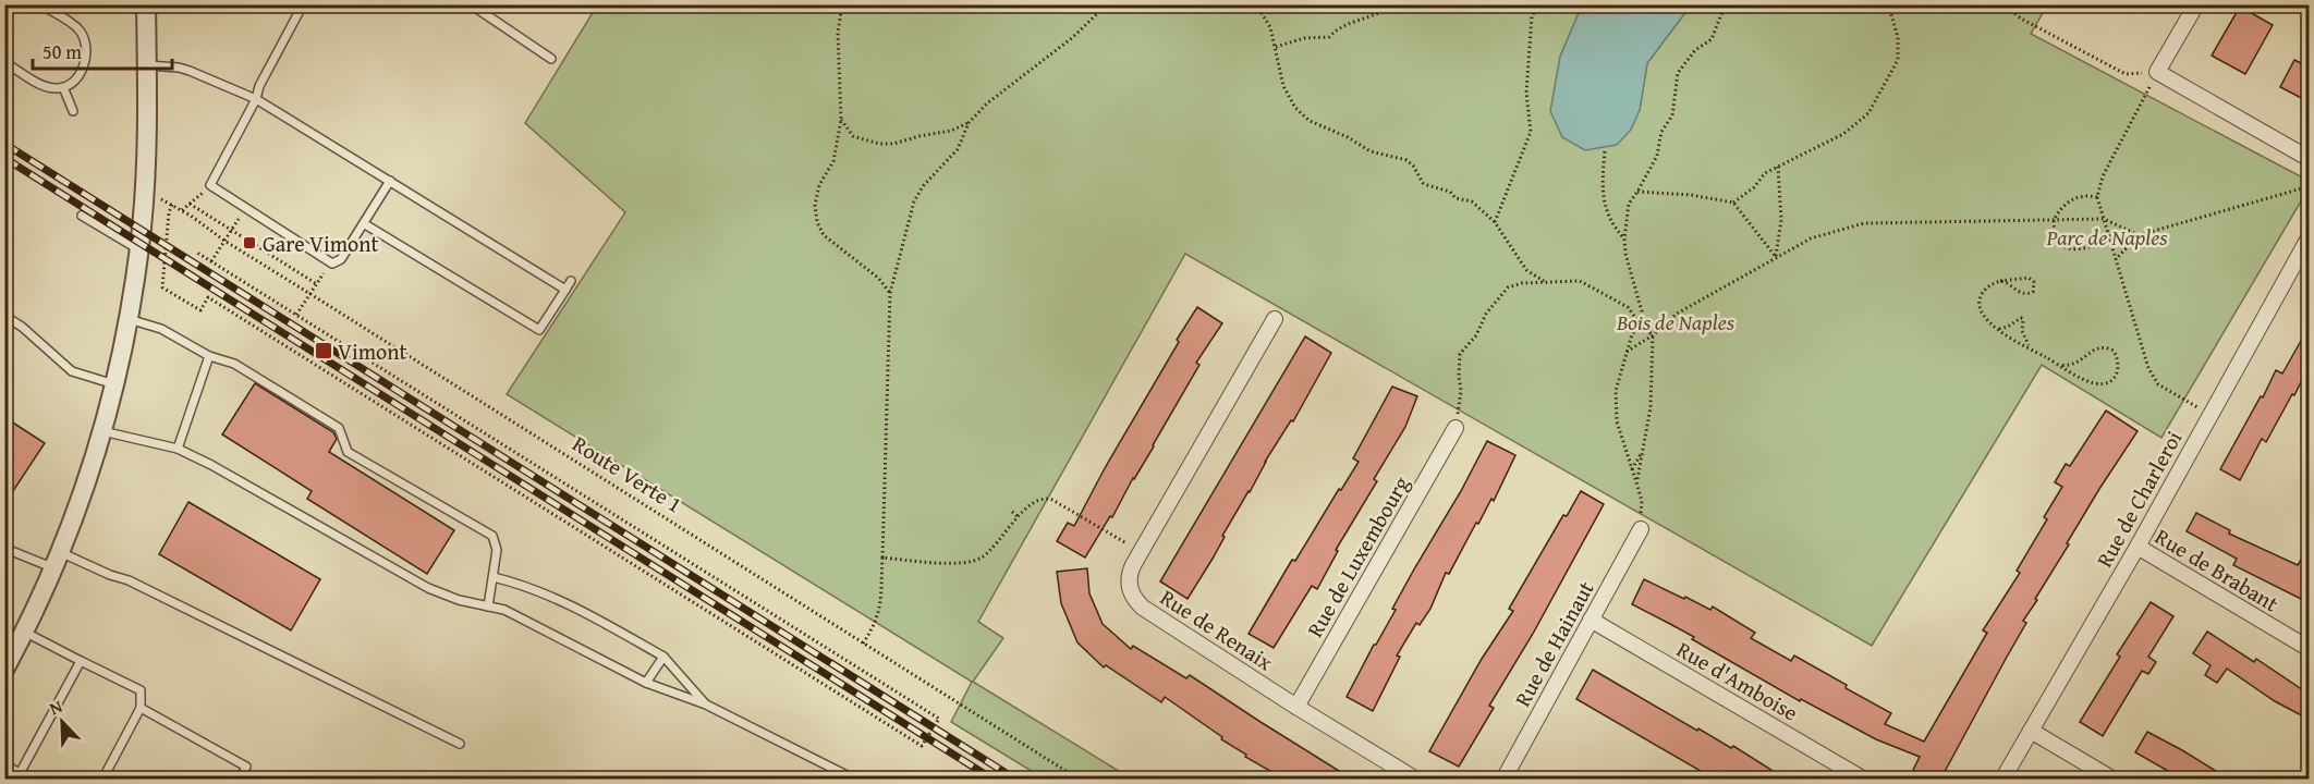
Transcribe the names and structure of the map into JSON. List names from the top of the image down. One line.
{"streets":{"street":["Rue de Charleroi","Rue de Luxembourg","Rue de Brabant","Rue de Renaix","Rue de Hainaut","Rue d'Amboise"],"path":["Route Verte 1"]},"crossings":[["Rue de Charleroi","Rue de Brabant"],["Rue de Luxembourg","Rue de Renaix"],["Rue de Hainaut","Rue d'Amboise"]],"parks":["Parc de Naples","Bois de Naples"],"places":{"transit":["Gare Vimont","Vimont"]},"scale_bar":"50 m","north":"top left"}
